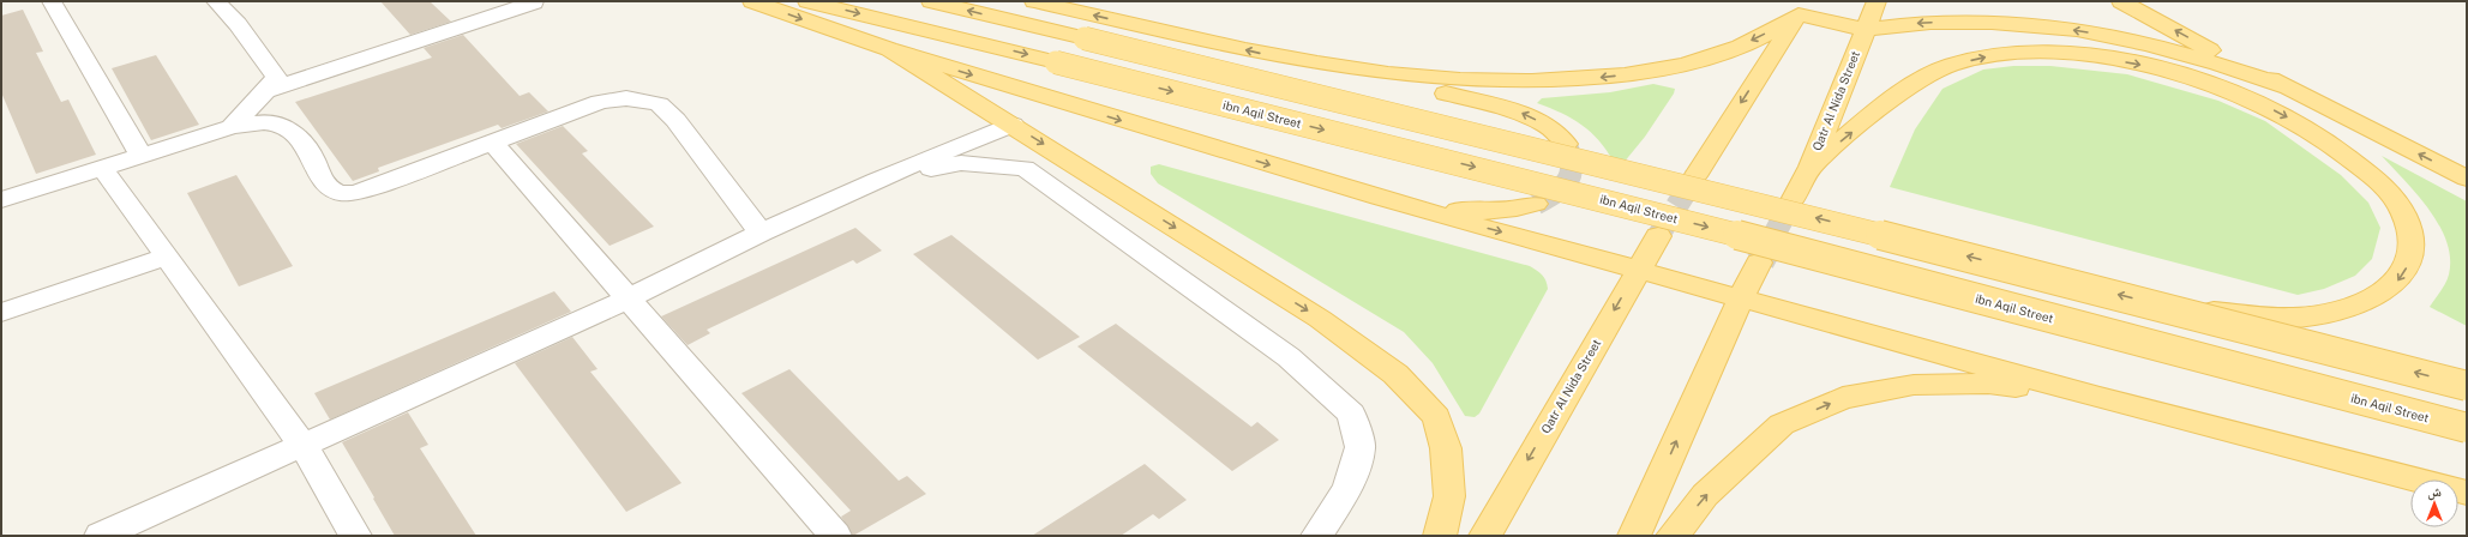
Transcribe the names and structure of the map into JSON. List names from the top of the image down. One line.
{"streets":{"main road":["Qatr Al Nida Street","ibn Aqil Street"]},"north":"top"}
